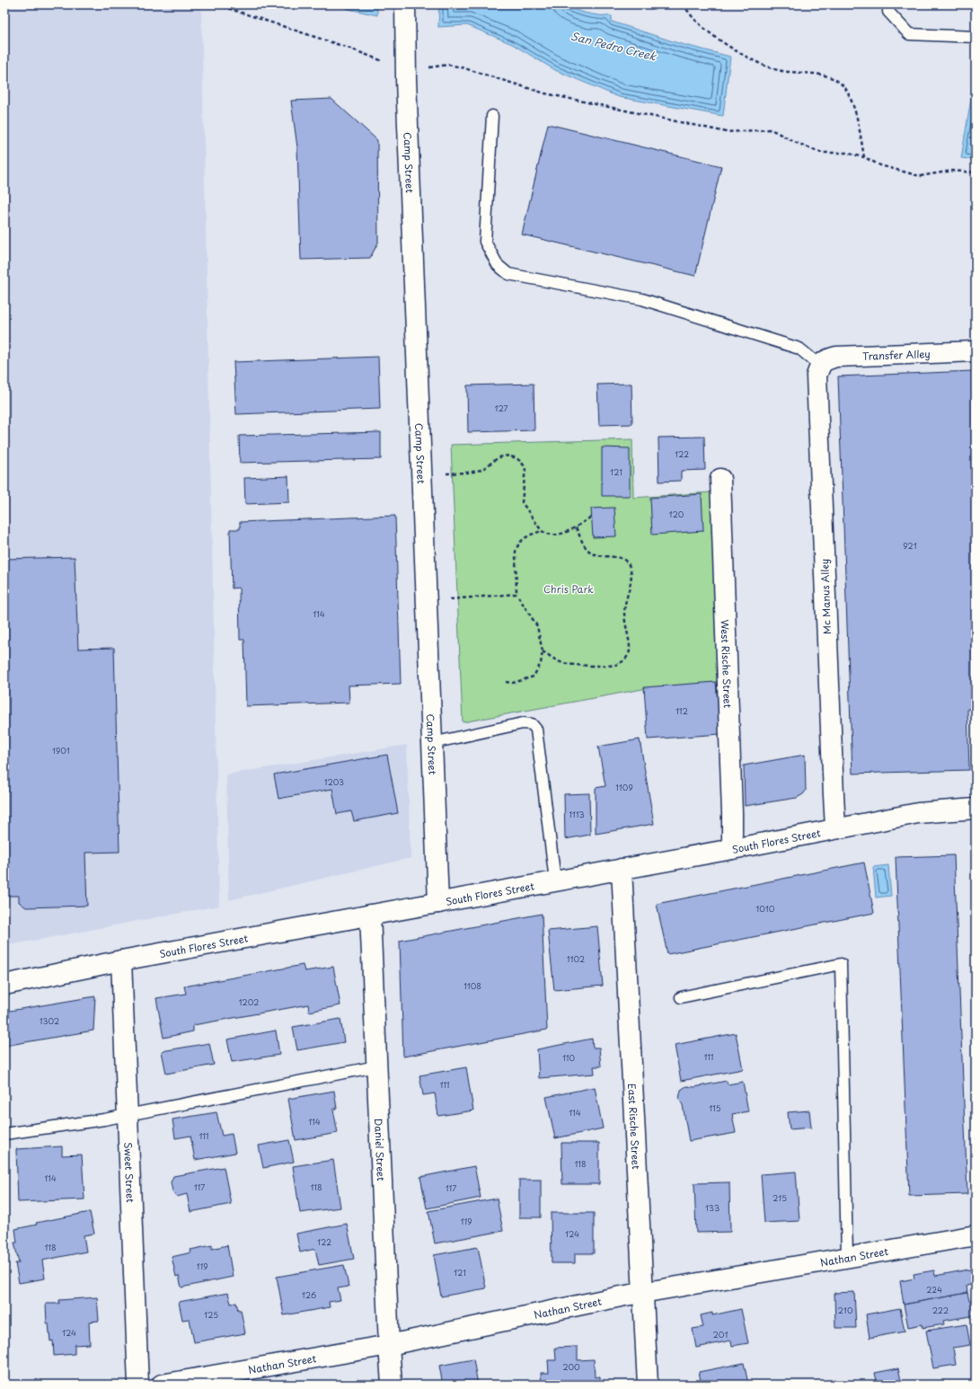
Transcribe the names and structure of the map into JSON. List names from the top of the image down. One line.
{"streets":{"street":["Camp Street","Transfer Alley","Mc Manus Alley","West Rische Street","South Flores Street","East Rische Street","Daniel Street","Sweet Street","Nathan Street"]},"crossings":[["Camp Street","South Flores Street"],["Transfer Alley","Mc Manus Alley"],["Mc Manus Alley","South Flores Street"],["West Rische Street","South Flores Street"],["South Flores Street","East Rische Street"],["South Flores Street","Daniel Street"],["South Flores Street","Sweet Street"],["East Rische Street","Nathan Street"],["Daniel Street","Nathan Street"]],"water":["San Pedro Creek"],"parks":["Chris Park"],"house_numbers":["127","122","121","120","921","114","112","1901","1203","1109","1113","1010","1102","1108","1202","1302","111","110","111","115","114","114","111","118","114","117","118","117","215","133","119","124","122","118","119","121","224","126","210","222","125","124","201","200"]}
